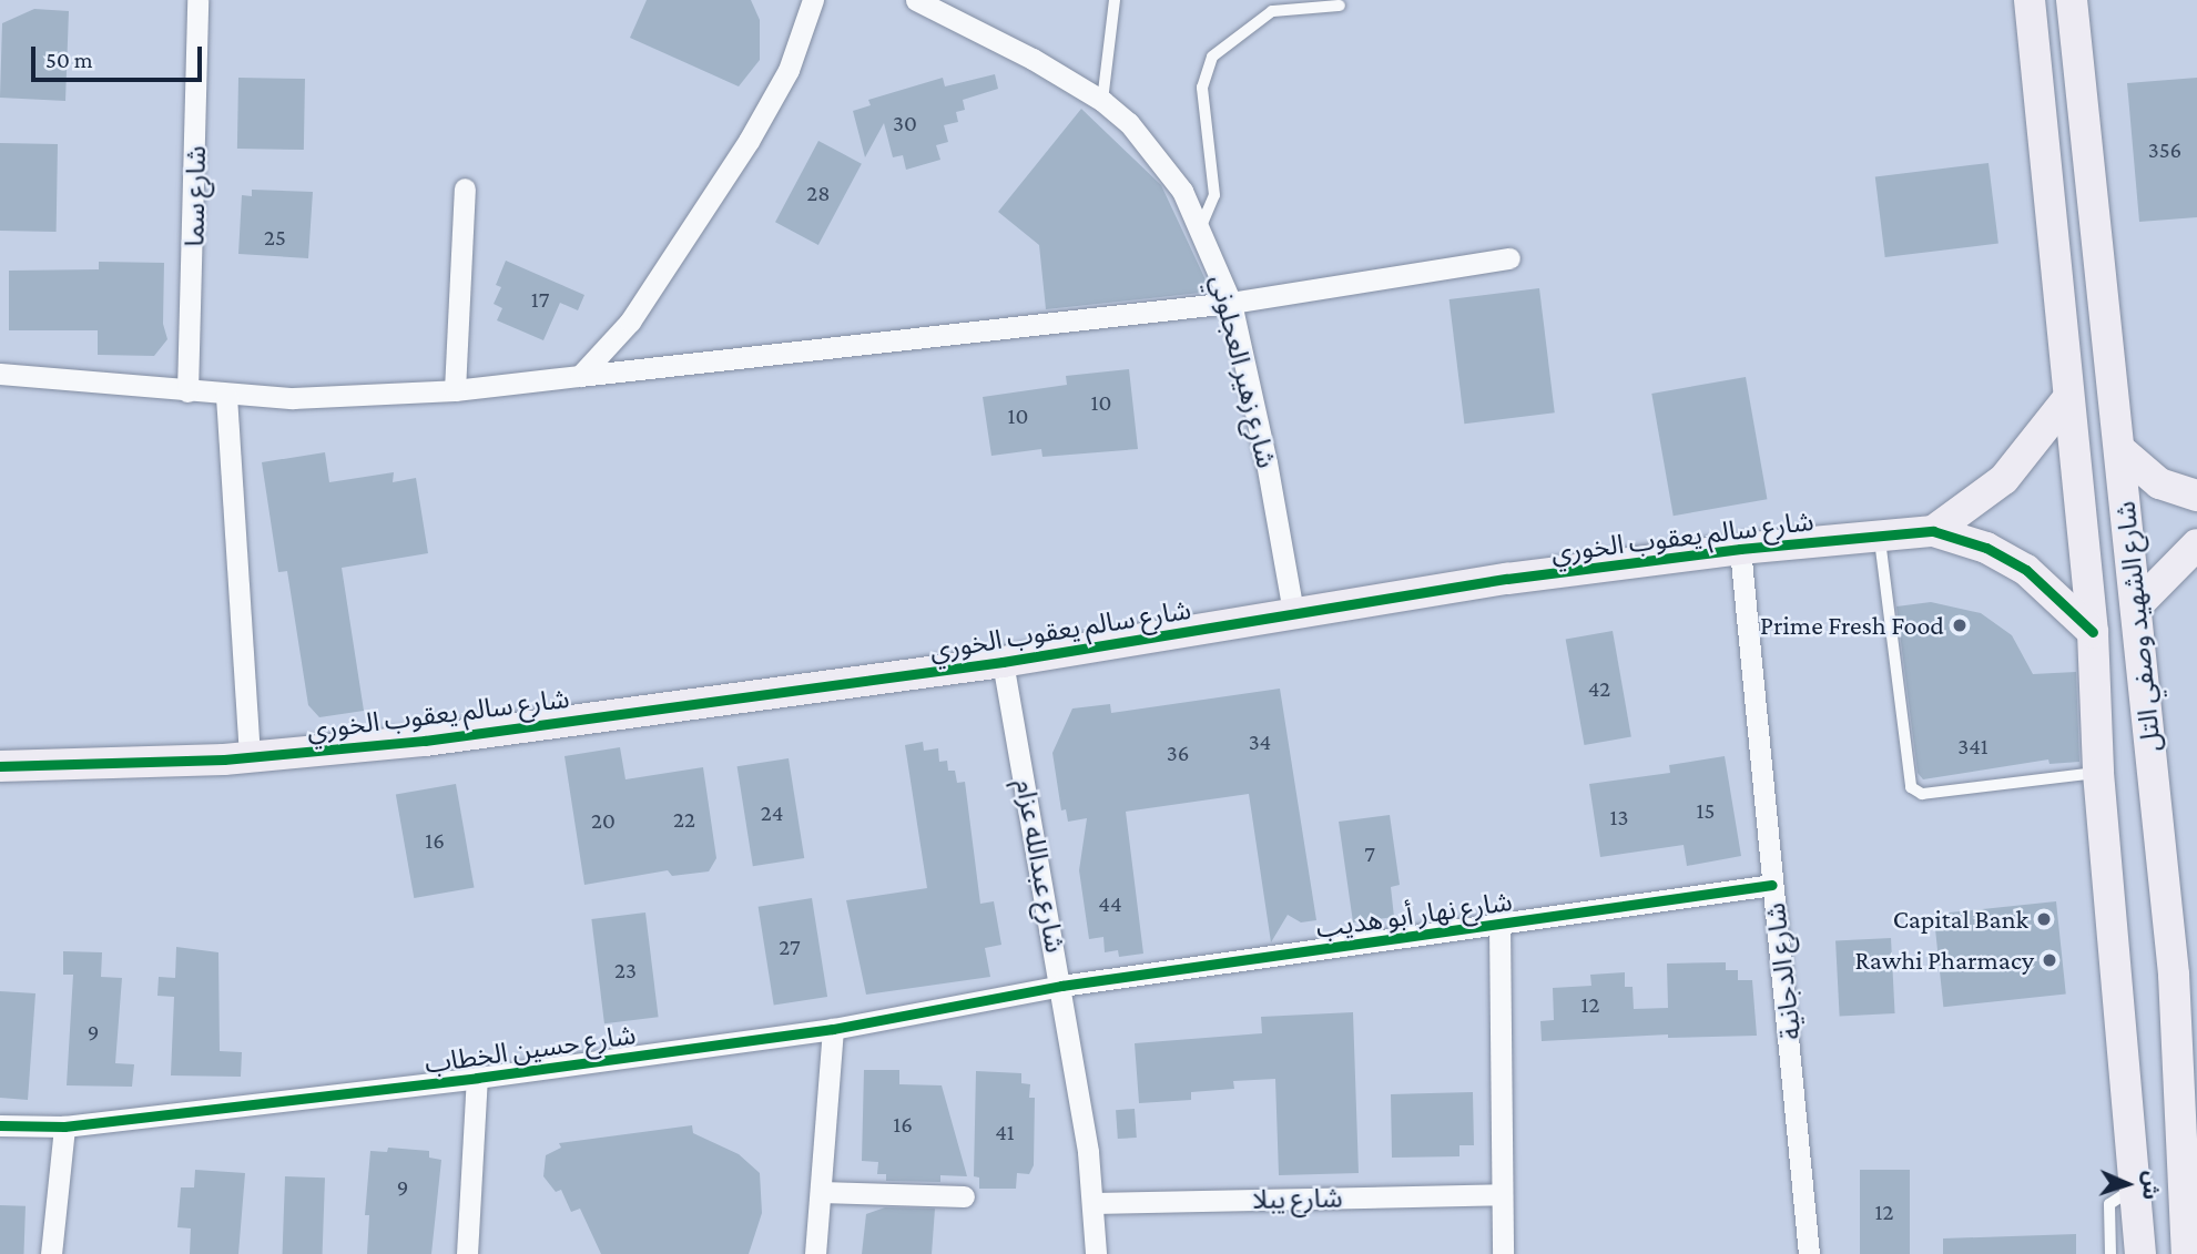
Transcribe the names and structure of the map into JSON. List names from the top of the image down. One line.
{"streets":{"main road":["شارع سالم يعقوب الخوري","شارع الشهيد وصفي التل"],"street":["شارع سما","شارع زهير العجلوني","شارع عبدالله عزام","شارع نهار أبو هديب","شارع الدجانية","شارع حسين الخطاب","شارع يبلا"]},"crossings":[["شارع زهير العجلوني","شارع سالم يعقوب الخوري"],["شارع سالم يعقوب الخوري","شارع الشهيد وصفي التل"],["شارع سالم يعقوب الخوري","شارع عبدالله عزام"],["شارع سالم يعقوب الخوري","شارع الدجانية"],["شارع عبدالله عزام","شارع نهار أبو هديب"],["شارع عبدالله عزام","شارع حسين الخطاب"],["شارع عبدالله عزام","شارع يبلا"],["شارع نهار أبو هديب","شارع الدجانية"],["شارع نهار أبو هديب","شارع حسين الخطاب"]],"places":["Prime Fresh Food","Capital Bank","Rawhi Pharmacy"],"house_numbers":["30","356","28","25","17","10","10","42","34","341","36","15","24","13","22","20","16","7","44","27","23","12","9","16","41","9","12"],"scale_bar":"50 m","north":"right"}
